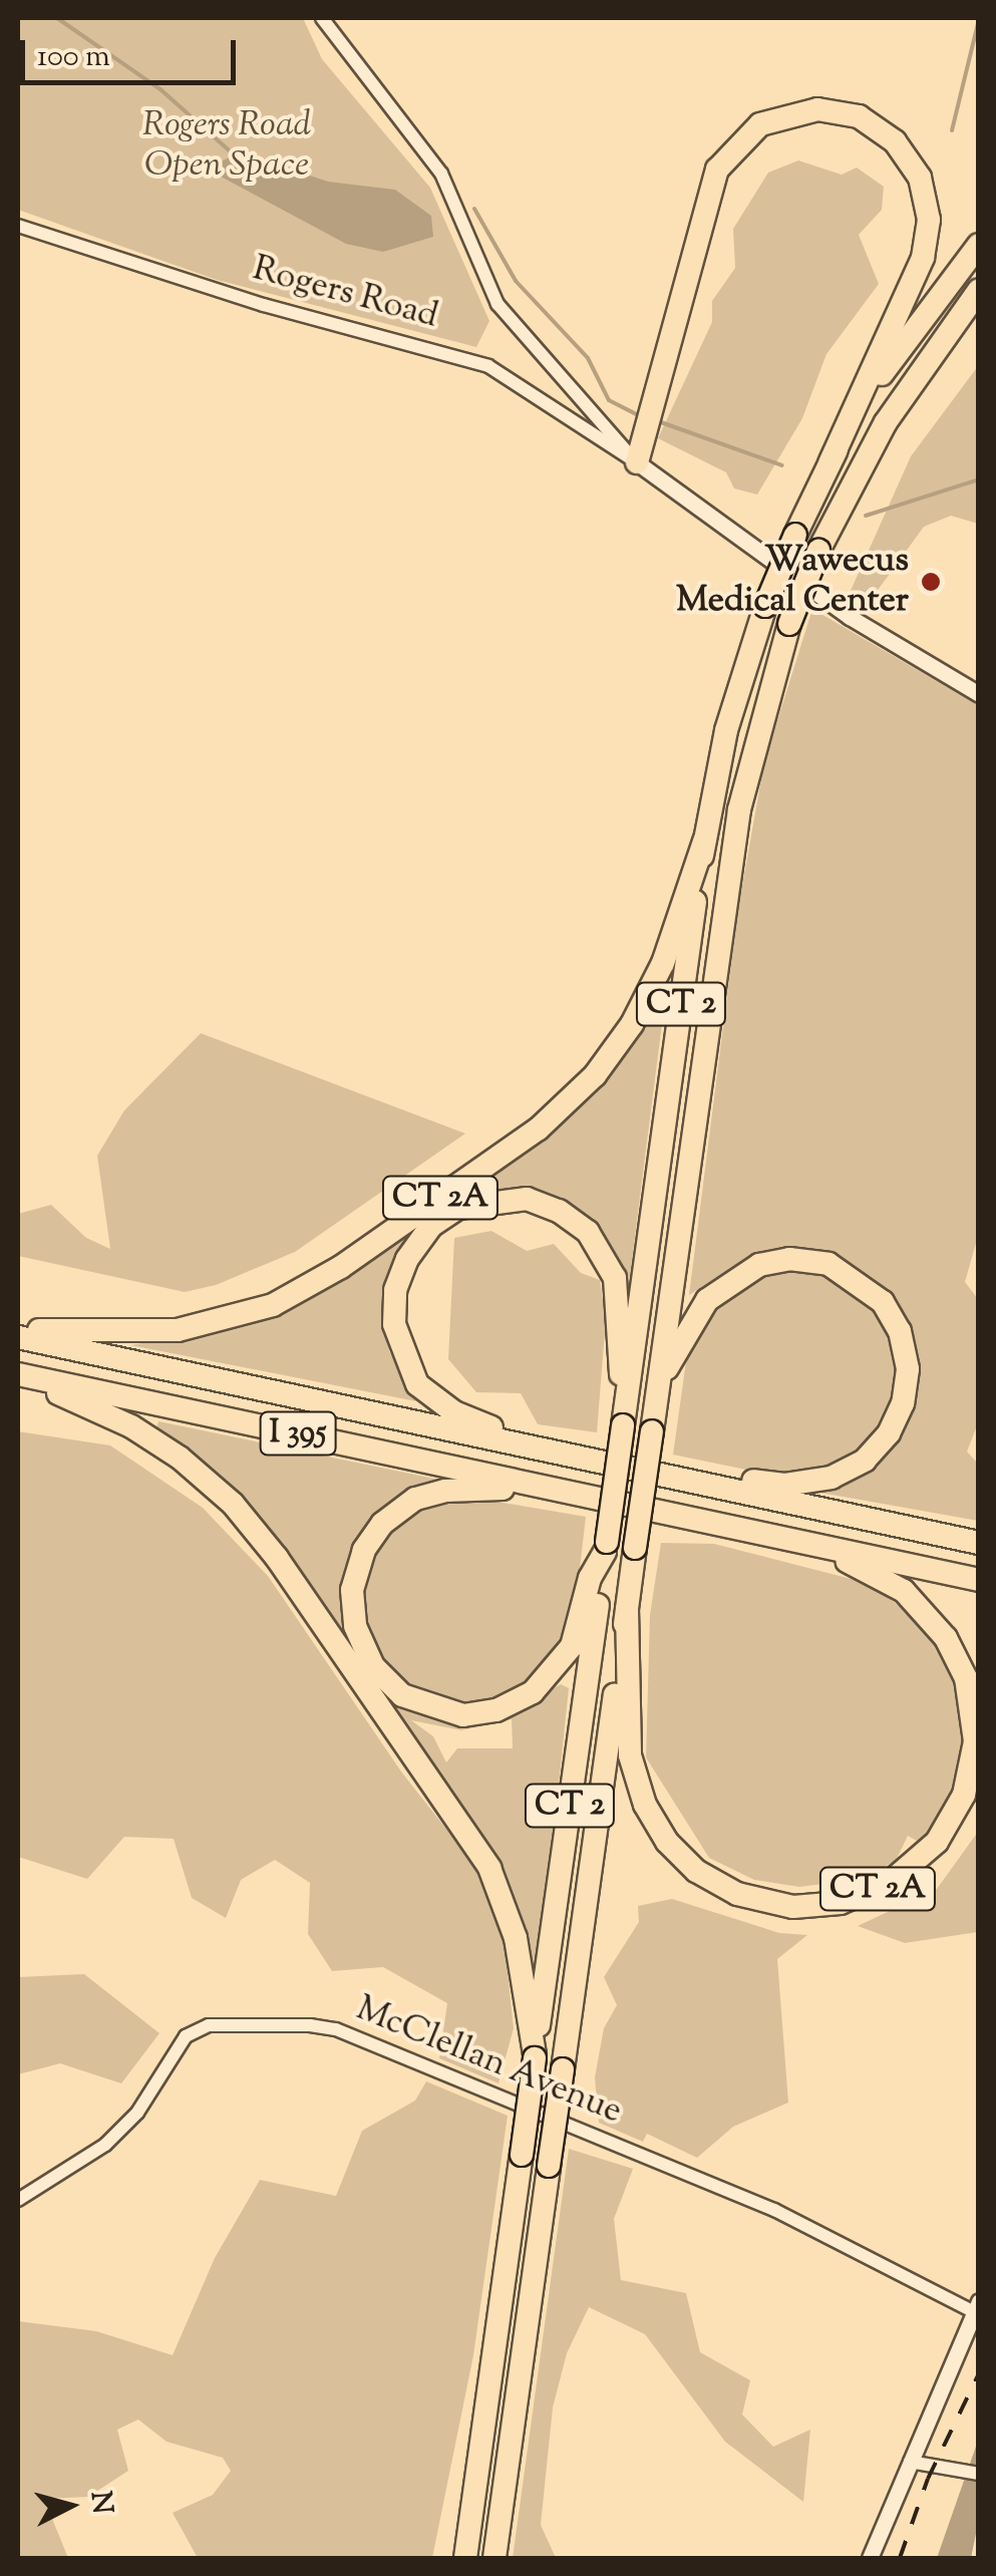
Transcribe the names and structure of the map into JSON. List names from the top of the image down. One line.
{"streets":{"highway":["CT 2","CT 2A","I 395"],"street":["Rogers Road","McClellan Avenue"]},"crossings":[["CT 2","CT 2A"],["CT 2A","I 395"]],"parks":["Rogers Road Open Space"],"places":["Wawecus Medical Center"],"scale_bar":"100 m","north":"right"}
